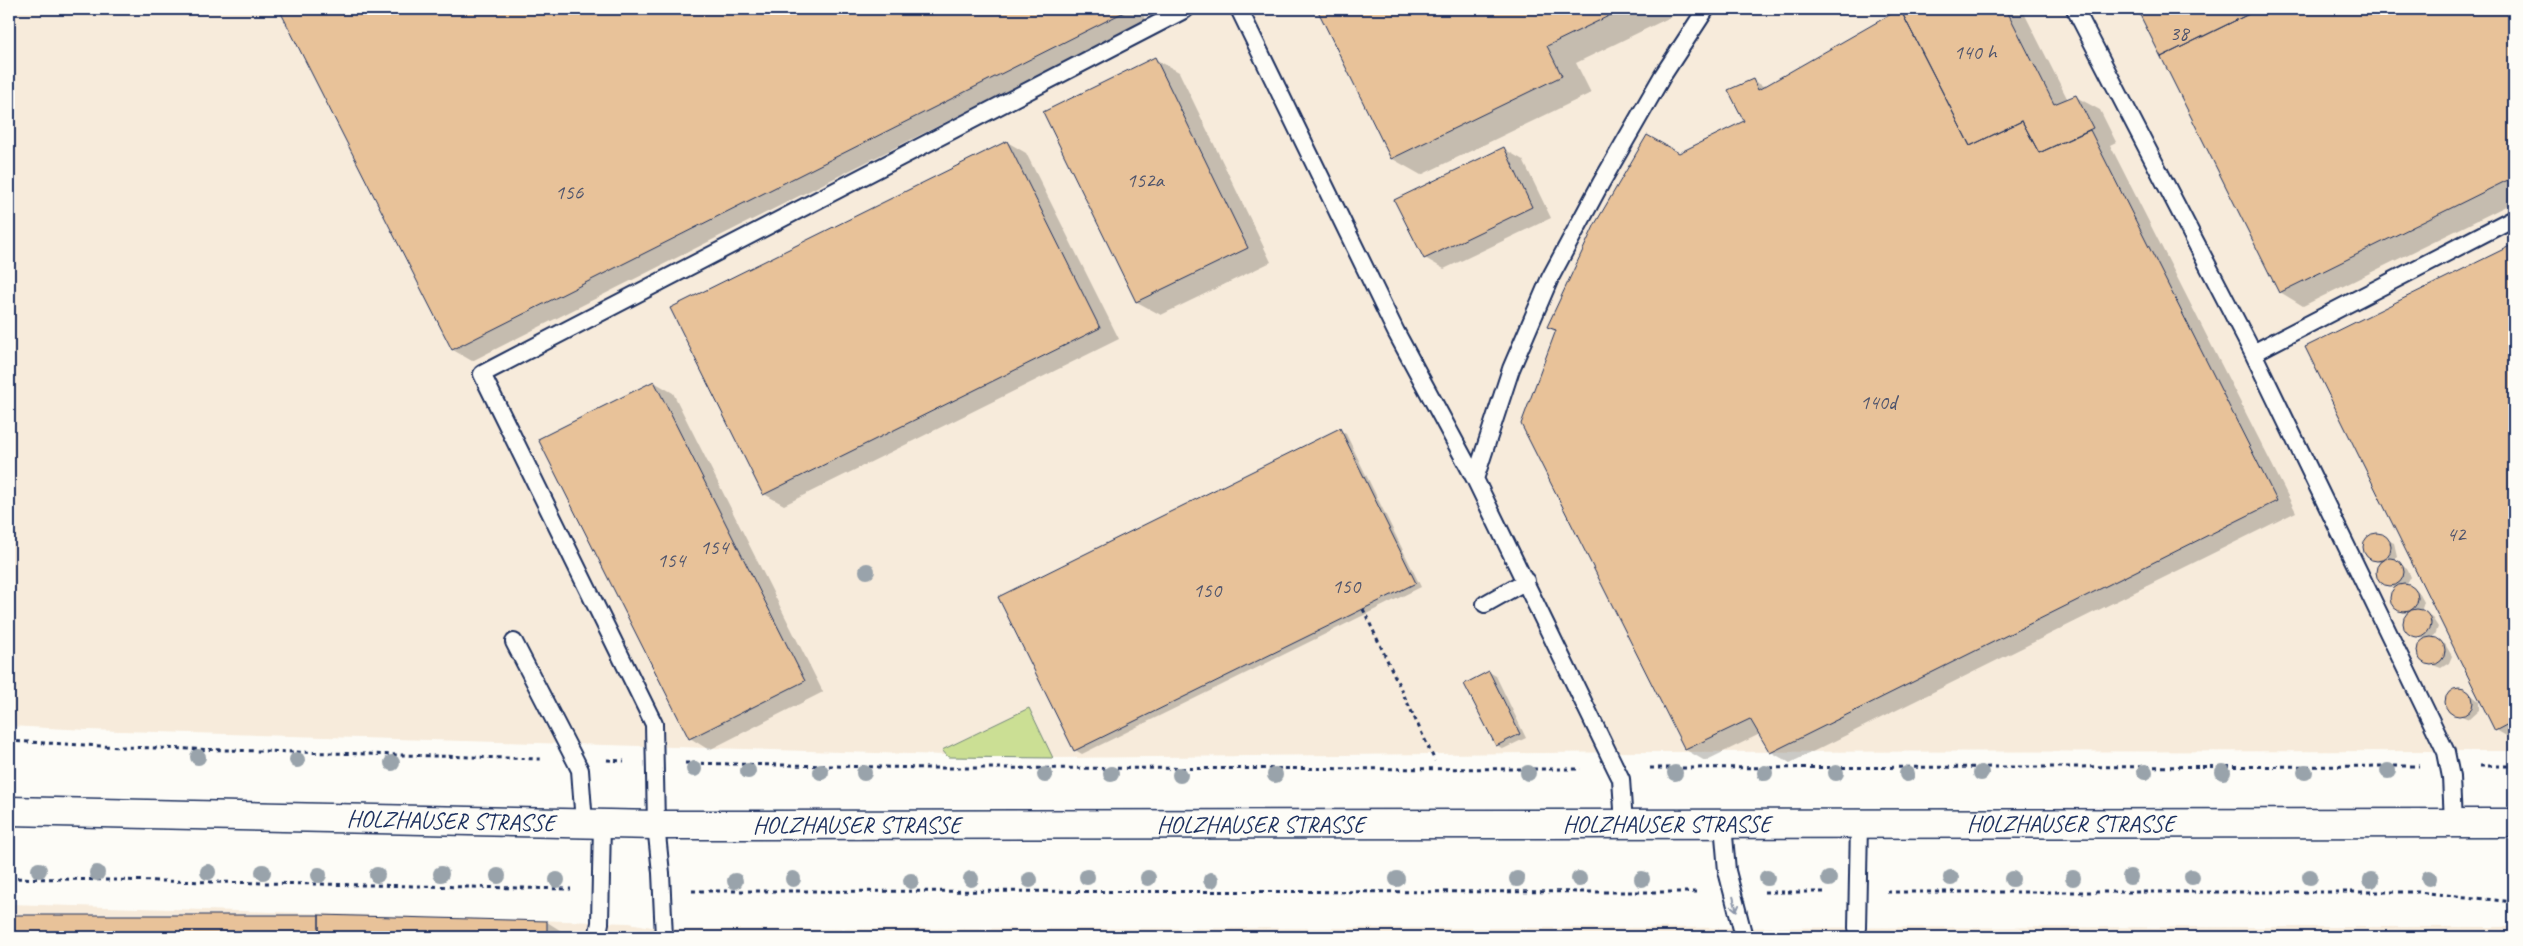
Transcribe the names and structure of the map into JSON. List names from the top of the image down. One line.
{"streets":{"main road":["HOLZHAUSER STRASSE"]},"house_numbers":["38","140 h","152a","156","140d","42","154","154","150","150"]}
